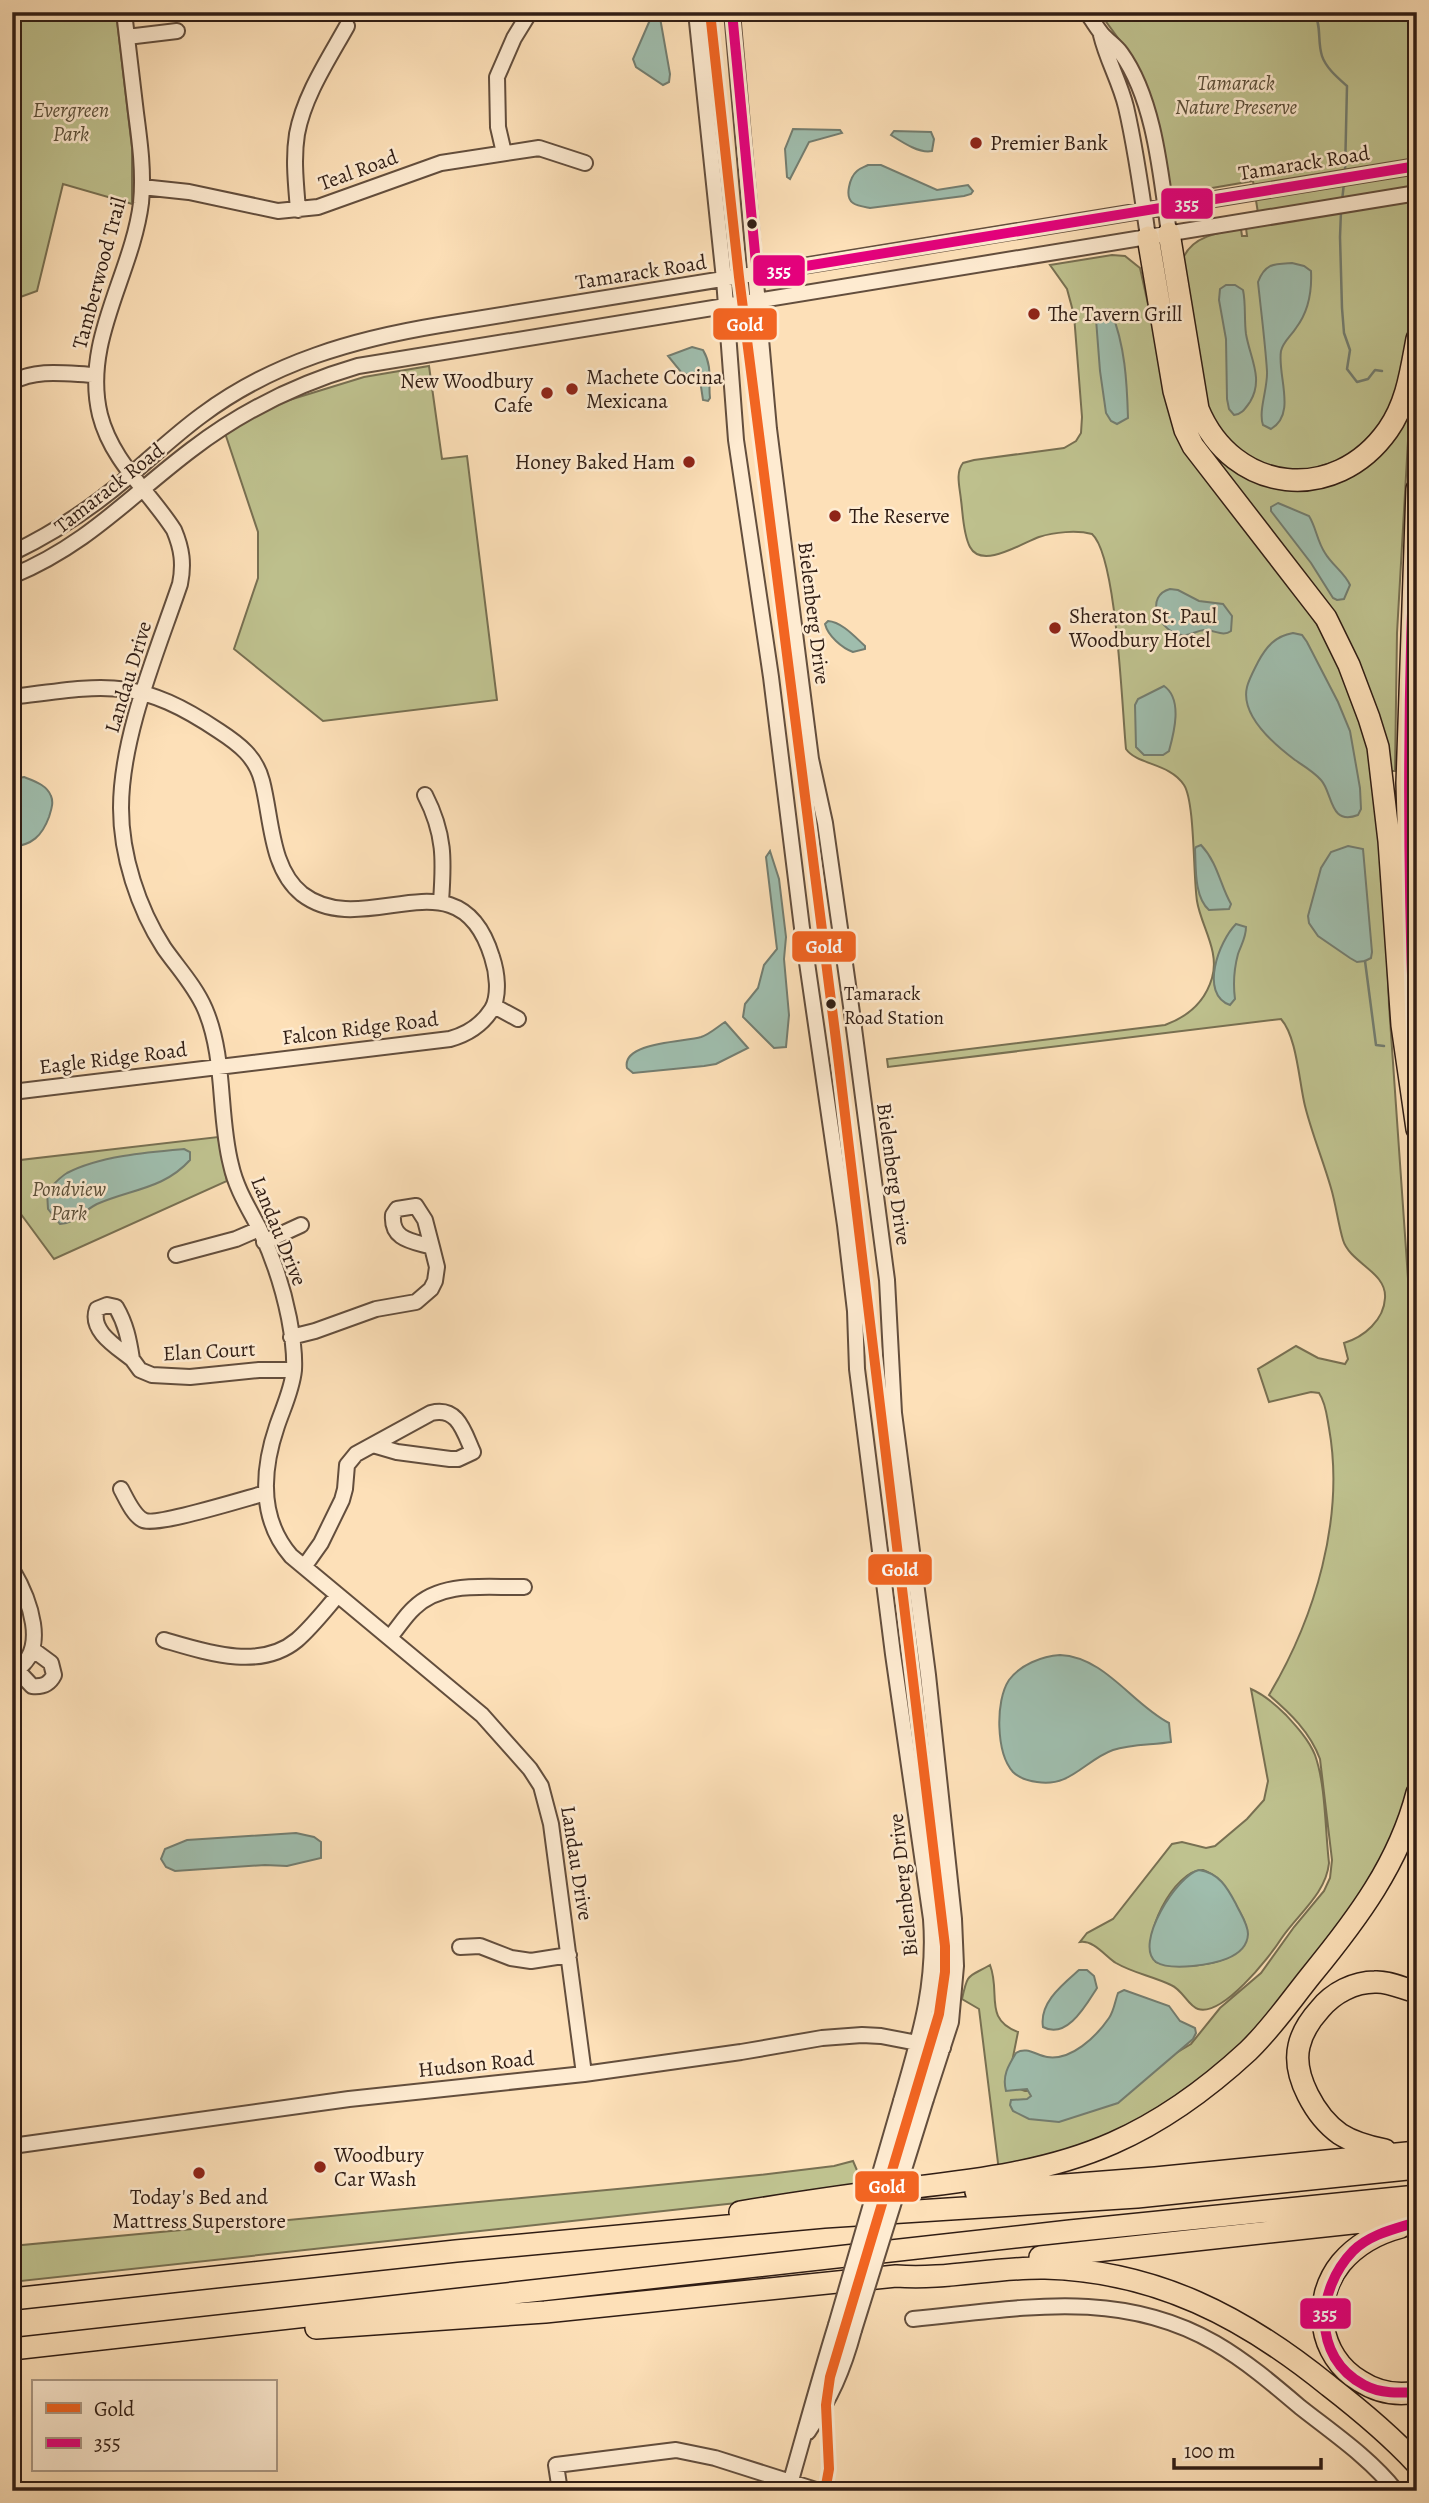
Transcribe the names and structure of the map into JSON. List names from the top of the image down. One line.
{"streets":{"street":["Tamarack Road","Teal Road","Tamberwood Trail","Bielenberg Drive","Landau Drive","Falcon Ridge Road","Eagle Ridge Road","Elan Court","Hudson Road"]},"crossings":[["Tamarack Road","Tamberwood Trail"],["Tamarack Road","Bielenberg Drive"],["Tamarack Road","Landau Drive"],["Teal Road","Tamberwood Trail"],["Tamberwood Trail","Landau Drive"],["Bielenberg Drive","Hudson Road"],["Landau Drive","Falcon Ridge Road"],["Landau Drive","Eagle Ridge Road"],["Landau Drive","Elan Court"],["Landau Drive","Hudson Road"],["Falcon Ridge Road","Eagle Ridge Road"]],"parks":["Tamarack Nature Preserve","Evergreen Park","Pondview Park"],"places":["Premier Bank","The Tavern Grill","Machete Cocina Mexicana","New Woodbury Cafe","Honey Baked Ham","The Reserve","Sheraton St. Paul Woodbury Hotel","Tamarack Road Station","Woodbury Car Wash","Today's Bed and Mattress Superstore"],"lines":["transit line Gold","transit line 355"],"legend":["Gold","355"],"scale_bar":"100 m"}
